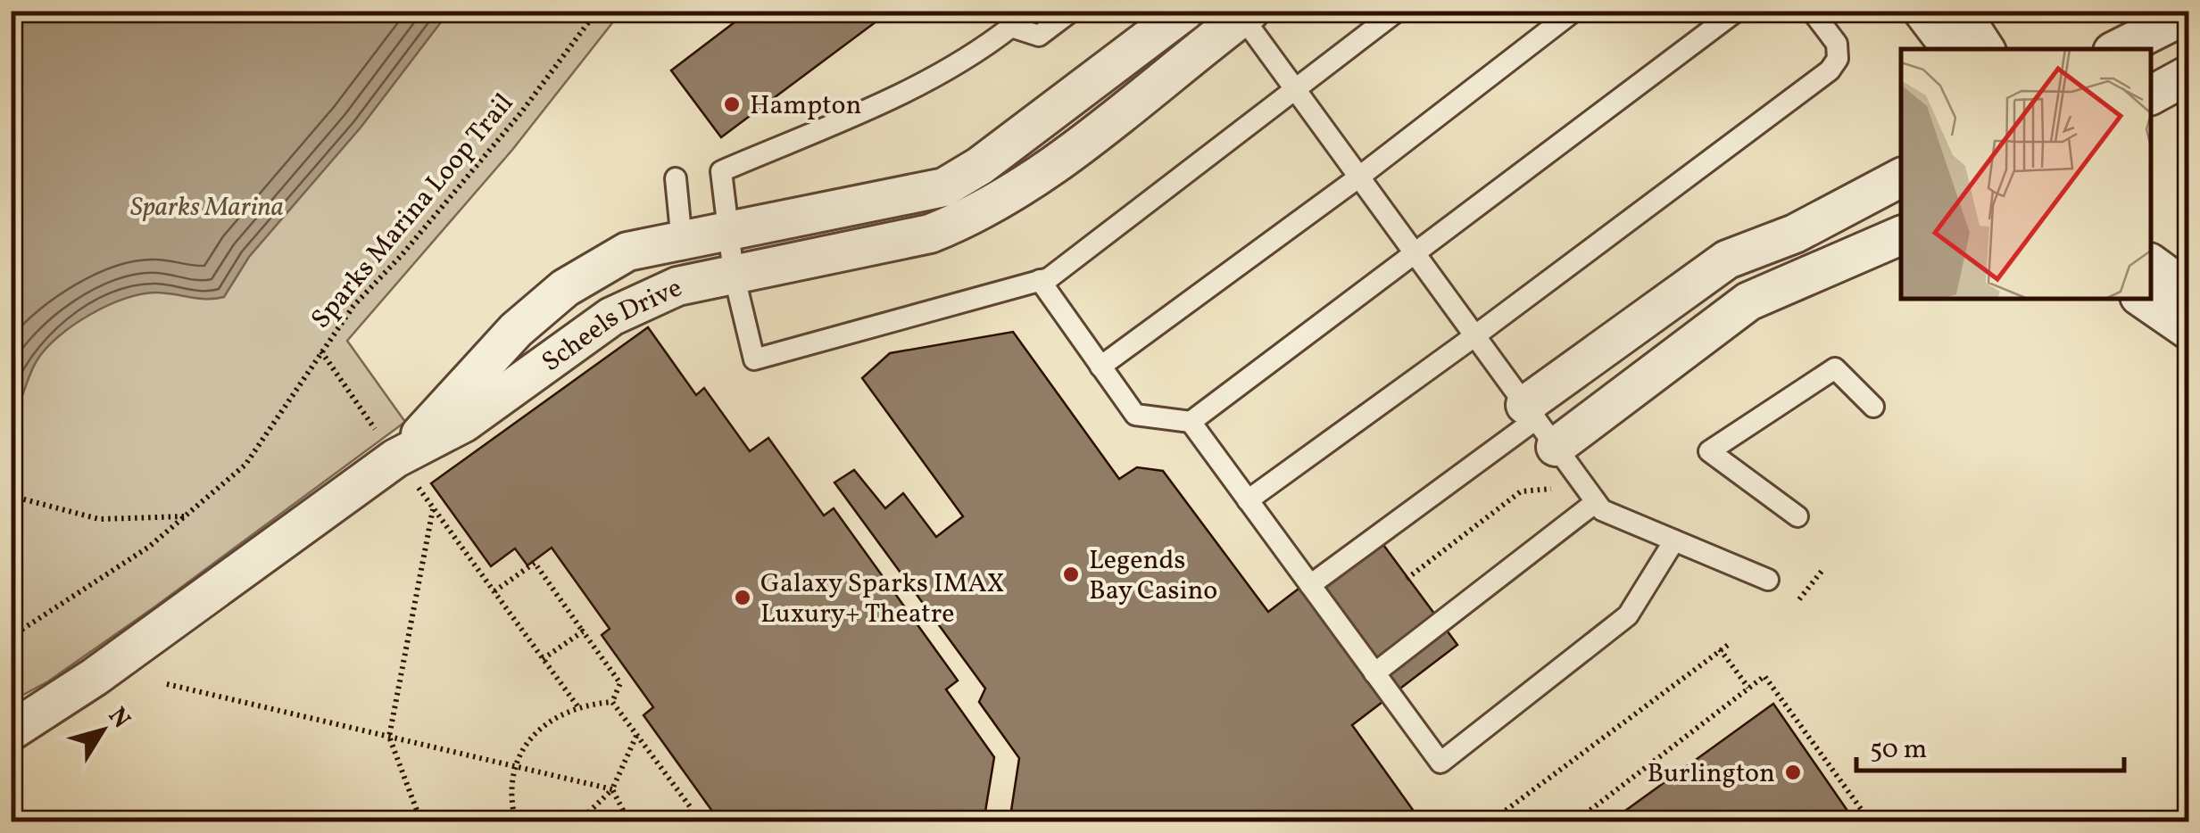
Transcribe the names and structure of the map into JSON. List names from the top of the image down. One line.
{"streets":{"street":["Scheels Drive"],"path":["Sparks Marina Loop Trail"]},"parks":["Sparks Marina"],"places":["Hampton","Legends Bay Casino","Galaxy Sparks IMAX Luxury+ Theatre","Burlington"],"scale_bar":"50 m","north":"top right"}
